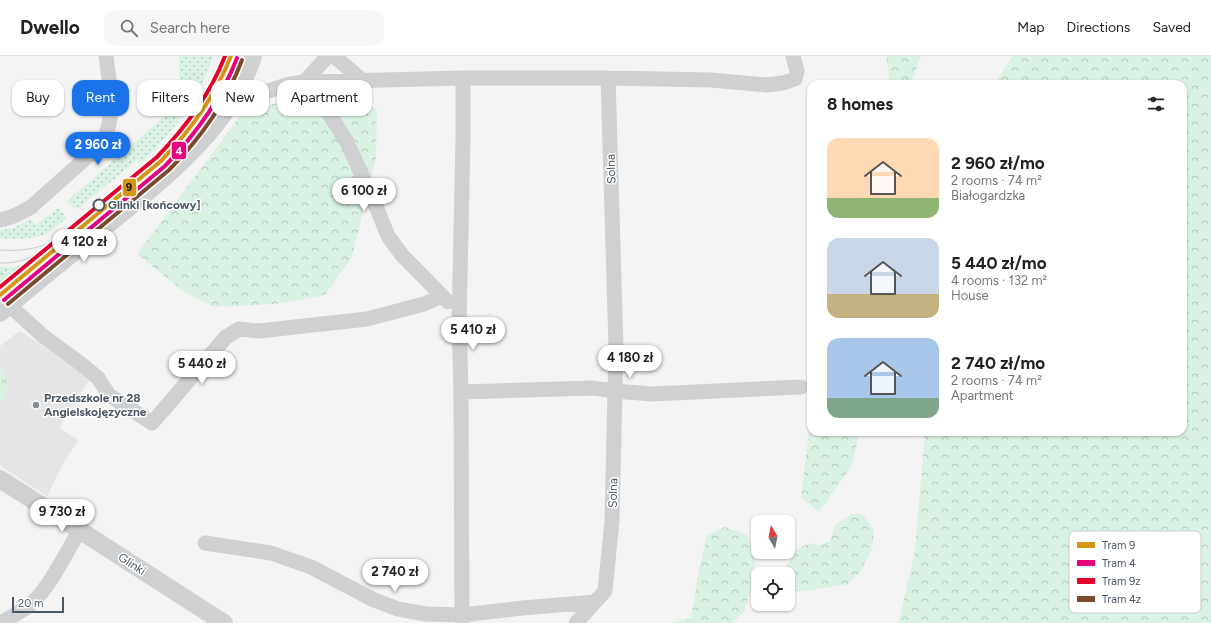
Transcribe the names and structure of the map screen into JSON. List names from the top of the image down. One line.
{"streets":{"street":["Solna","Glinki"]},"places":["Glinki [końcowy]","Przedszkole nr 28 Angielskojęzyczne"],"lines":["tram line 9","tram line 9z","tram line 4","tram line 4z"],"legend":["Tram 9","Tram 4","Tram 9z","Tram 4z"],"scale_bar":"20 m","north":"top","page":{"header":"Dwello","search":"Search here","nav":["Map","Directions","Saved"],"chip":["Buy","Rent","Filters","New","Apartment"],"heading":"8 homes","list":[{"name":"2 960 zł/mo","note":"2 rooms · 74 m² · Białogardzka"},{"name":"5 440 zł/mo","note":"4 rooms · 132 m² · House"},{"name":"2 740 zł/mo","note":"2 rooms · 74 m² · Apartment"}],"price":["2 960 zł","6 100 zł","4 120 zł","5 410 zł","4 180 zł","5 440 zł","9 730 zł","2 740 zł"],"scale":"20 m"}}
